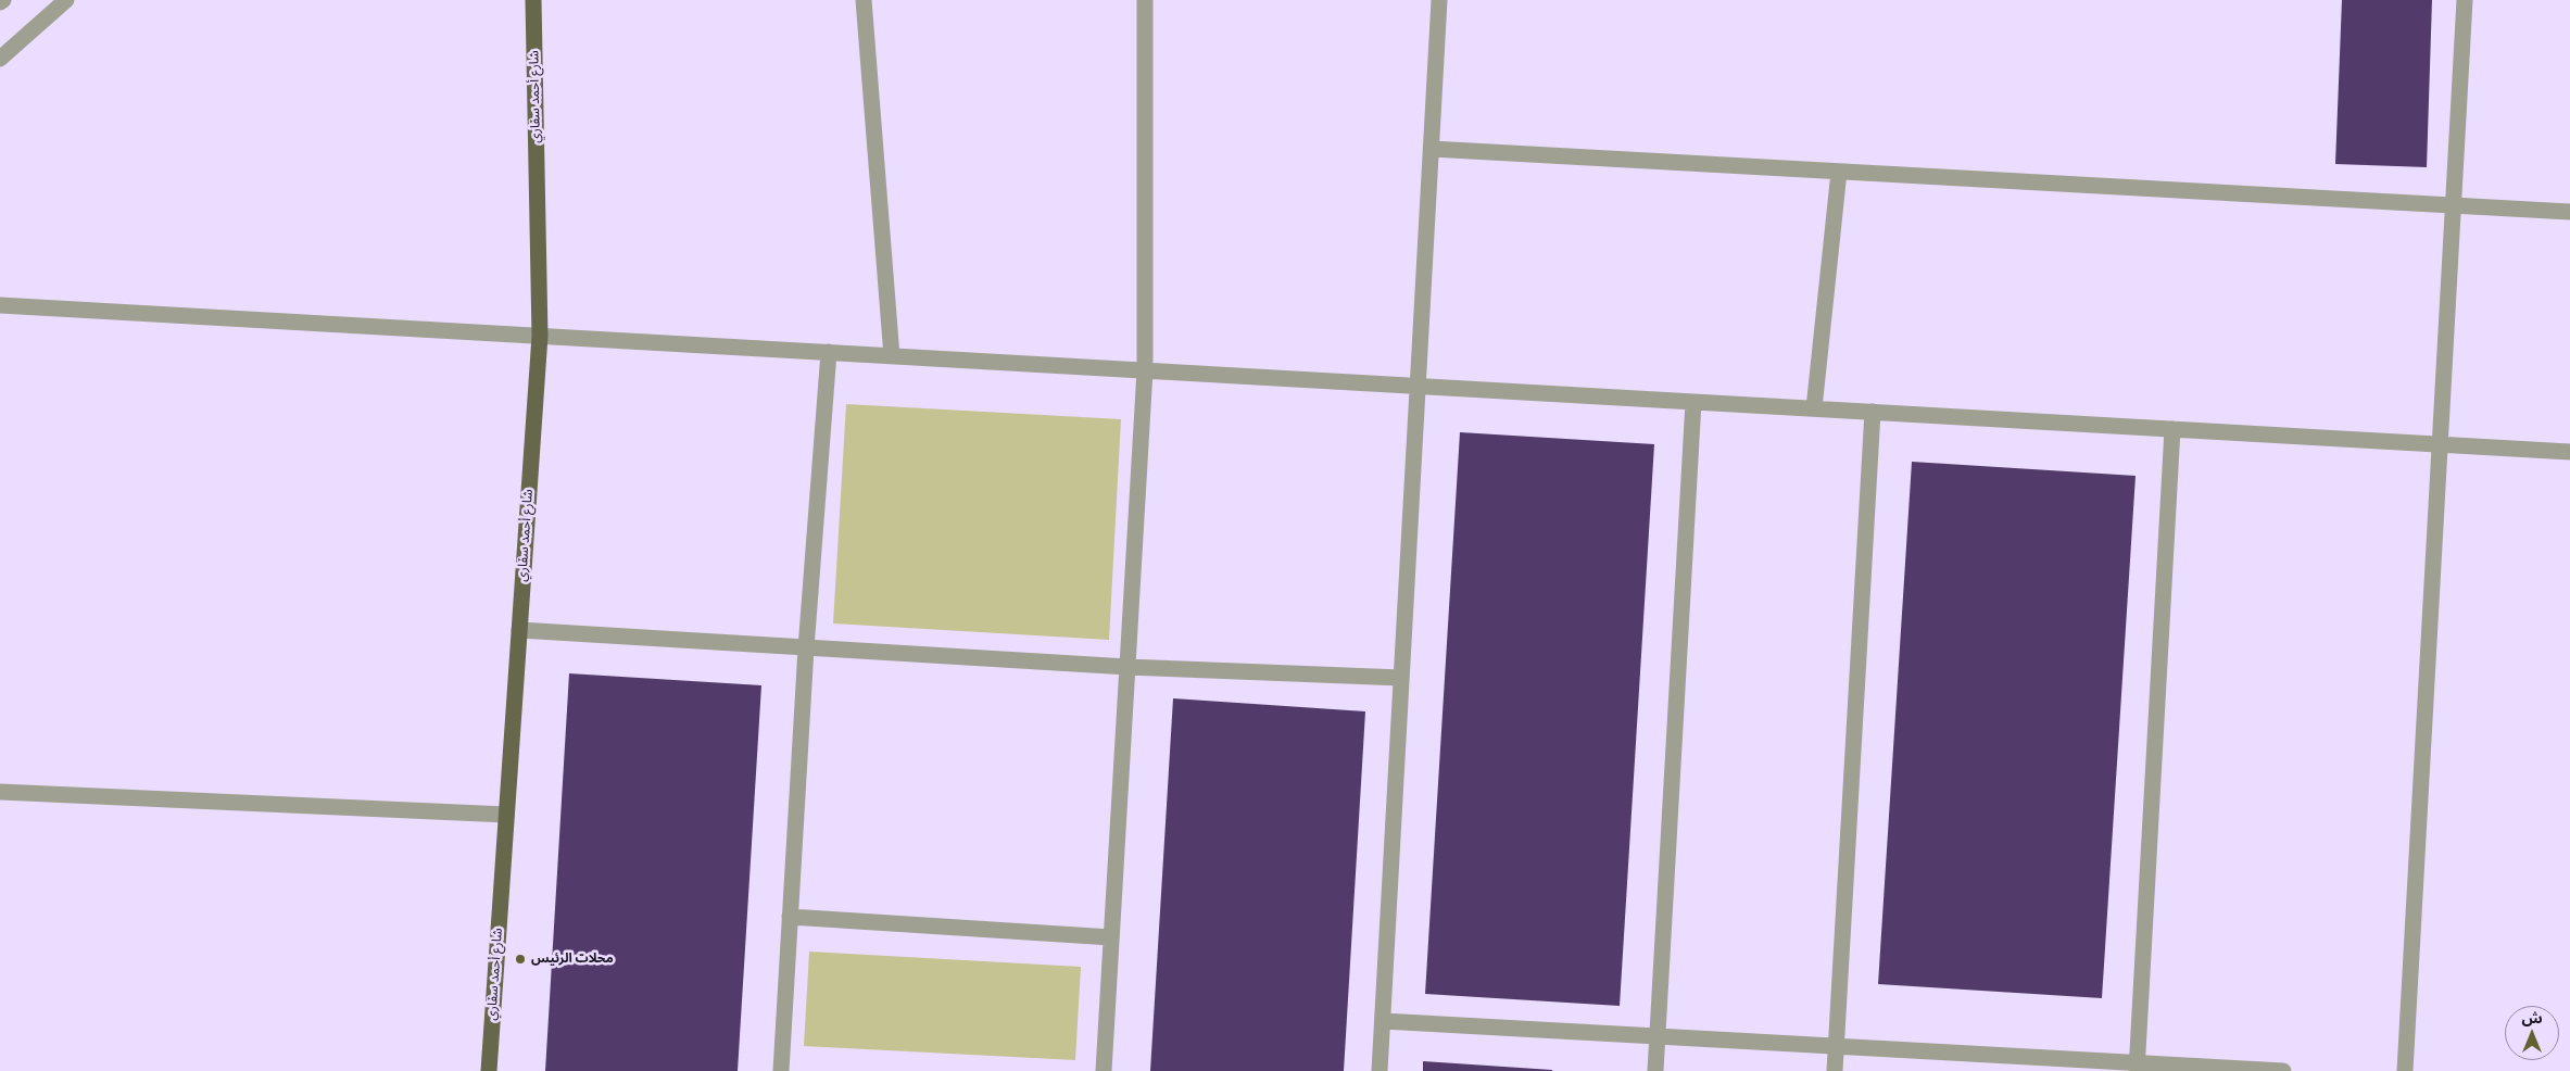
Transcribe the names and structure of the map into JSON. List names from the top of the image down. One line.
{"streets":{"main road":["شارع أحمد سفاري"]},"places":["محلات الرئيس"],"north":"top"}
